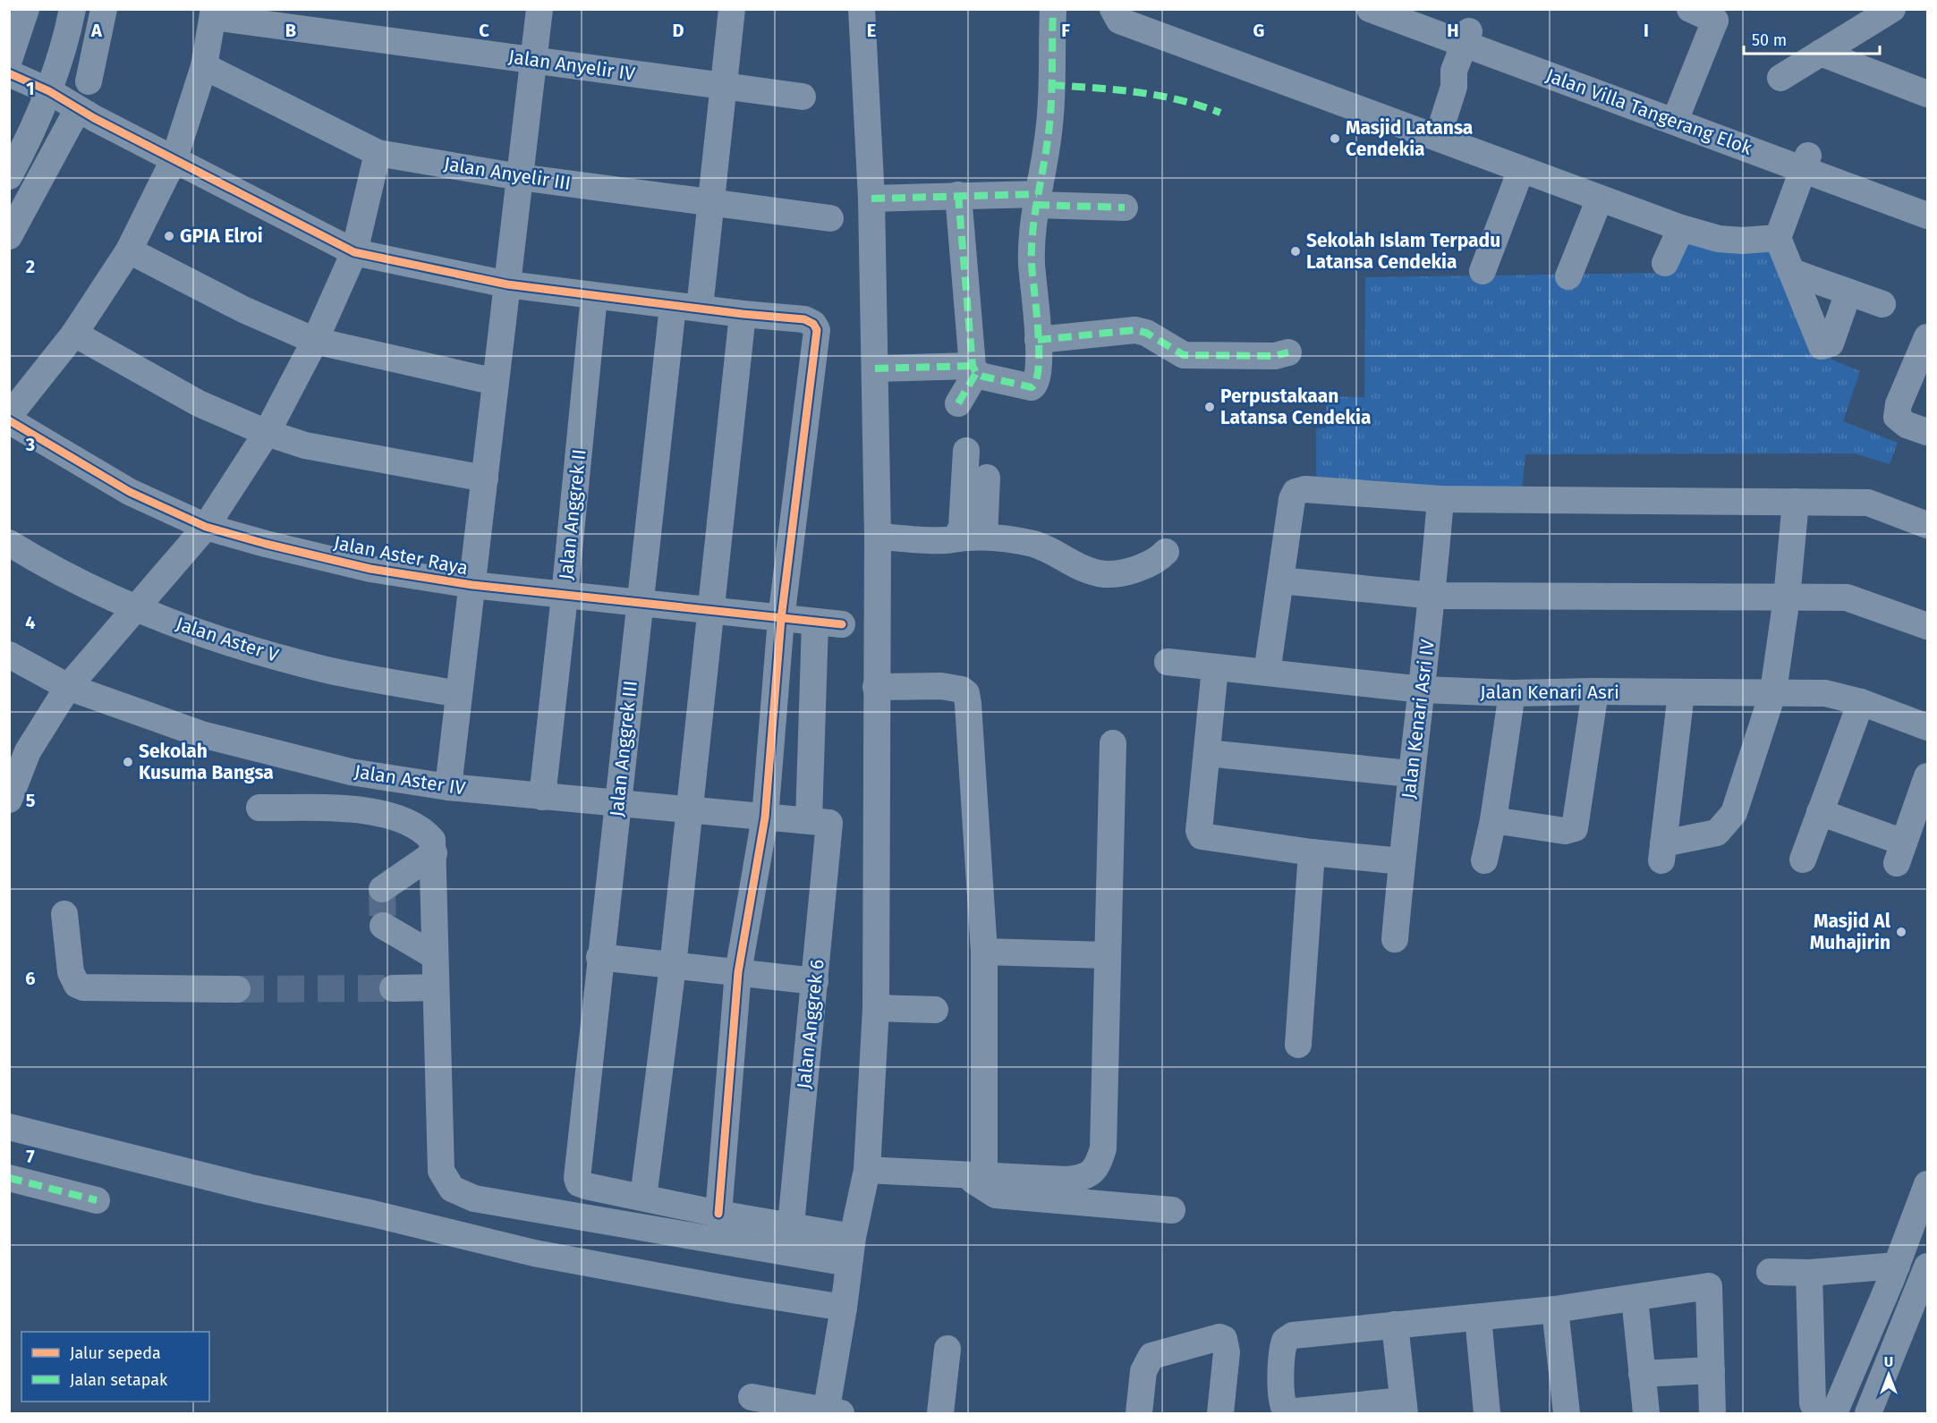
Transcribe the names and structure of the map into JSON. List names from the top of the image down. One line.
{"streets":{"street":["Jalan Anyelir IV","Jalan Villa Tangerang Elok","Jalan Anyelir III","Jalan Anggrek II","Jalan Aster Raya","Jalan Aster V","Jalan Kenari Asri","Jalan Kenari Asri IV","Jalan Anggrek III","Jalan Aster IV","Jalan Anggrek 6"]},"crossings":[["Jalan Anggrek II","Jalan Aster Raya"],["Jalan Anggrek II","Jalan Aster IV"],["Jalan Aster Raya","Jalan Anggrek III"],["Jalan Aster Raya","Jalan Anggrek 6"],["Jalan Kenari Asri","Jalan Kenari Asri IV"],["Jalan Anggrek III","Jalan Aster IV"],["Jalan Aster IV","Jalan Anggrek 6"]],"places":["Masjid Latansa Cendekia","GPIA Elroi","Sekolah Islam Terpadu Latansa Cendekia","Perpustakaan Latansa Cendekia","Sekolah Kusuma Bangsa","Masjid Al Muhajirin"],"legend":["Jalur sepeda","Jalan setapak"],"scale_bar":"50 m","north":"top","grid":{"columns":["A","B","C","D","E","F","G","H","I"],"rows":["1","2","3","4","5","6","7"]}}
